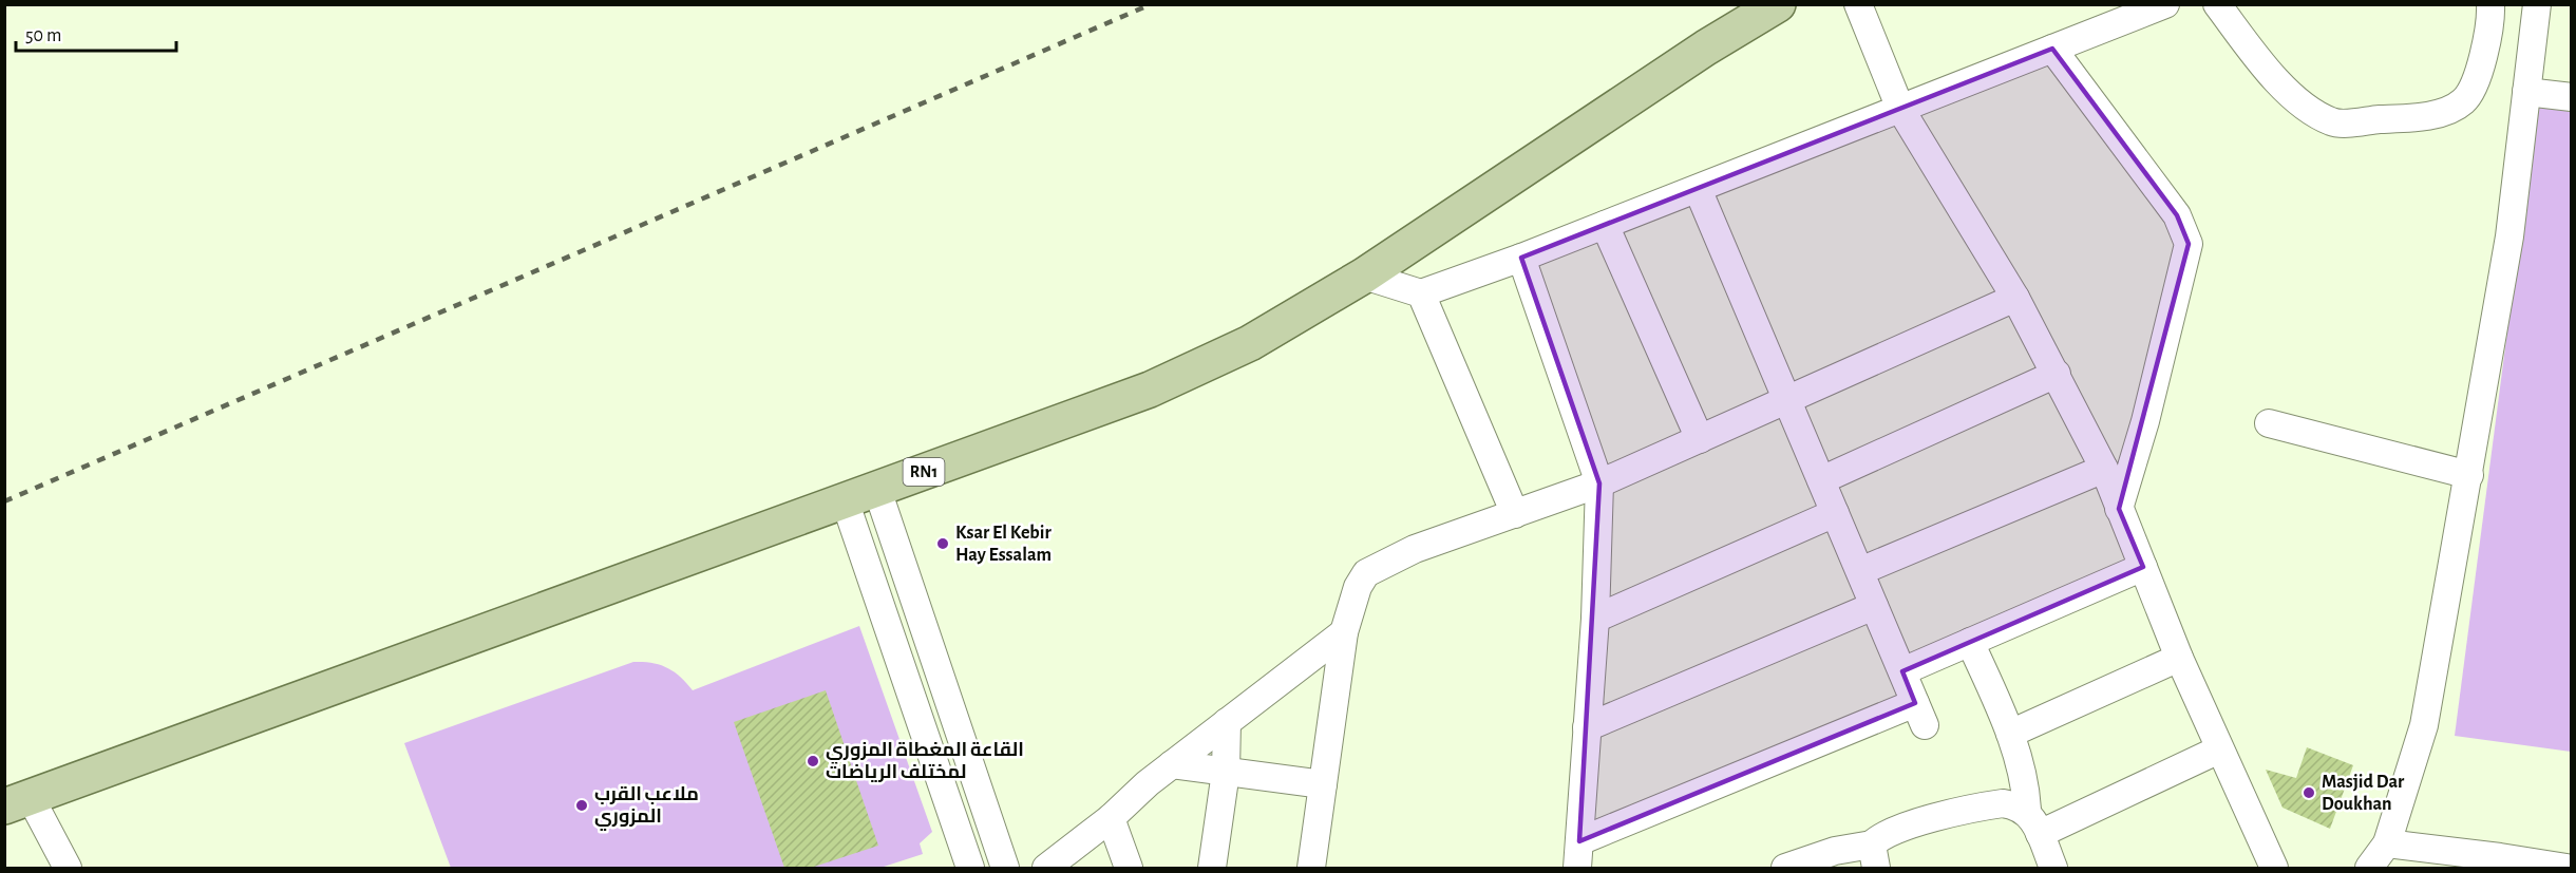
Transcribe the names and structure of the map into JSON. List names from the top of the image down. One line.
{"streets":{"main road":["RN1"]},"places":["Ksar El Kebir Hay Essalam","القاعة المغطاة المزوري لمختلف الرياضات","Masjid Dar Doukhan","ملاعب القرب المزوري"],"scale_bar":"50 m"}
